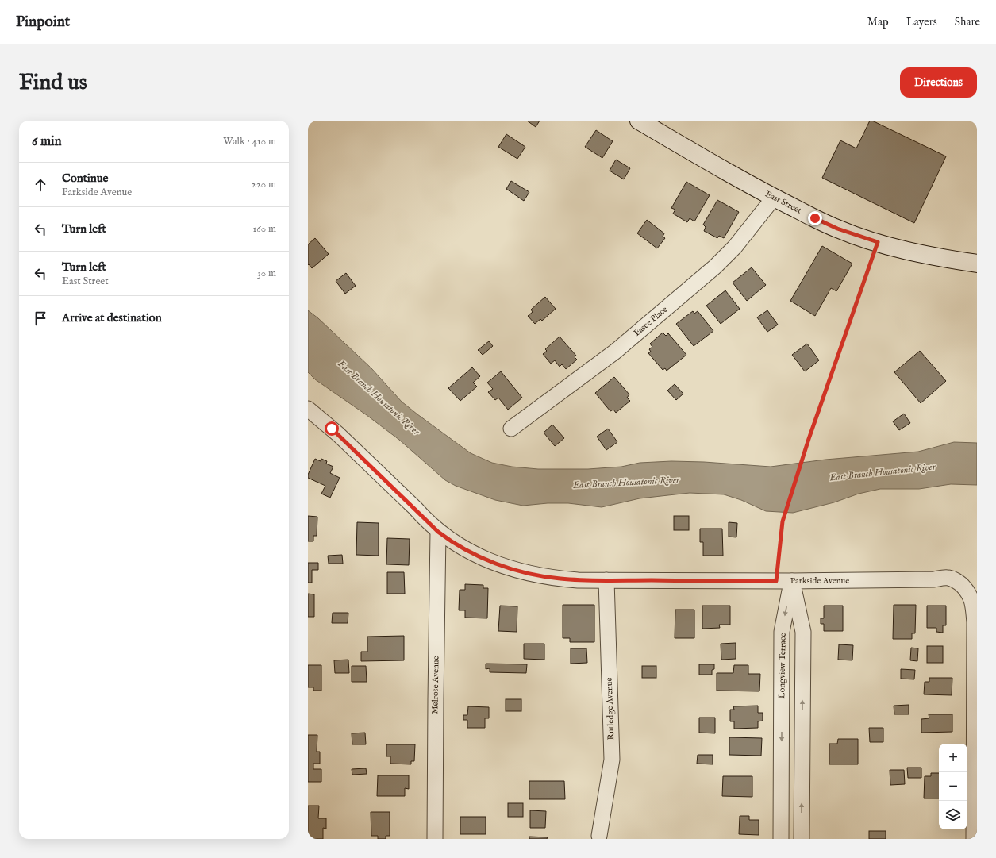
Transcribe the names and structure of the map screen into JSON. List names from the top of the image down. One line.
{"streets":{"street":["East Street","Fasce Place","Parkside Avenue","Longview Terrace","Melrose Avenue","Rutledge Avenue"]},"crossings":[["East Street","Fasce Place"],["Parkside Avenue","Longview Terrace"],["Parkside Avenue","Melrose Avenue"],["Parkside Avenue","Rutledge Avenue"]],"water":["East Branch Housatonic River"],"page":{"header":"Pinpoint","nav":["Map","Layers","Share"],"buttons":"Directions","title":"Find us","heading":["6 min","Walk · 410 m"],"list":[["Continue","Parkside Avenue","220 m"],["Turn left","160 m"],["Turn left","East Street","30 m"],"Arrive at destination"],"map_buttons":["+","−"]}}
